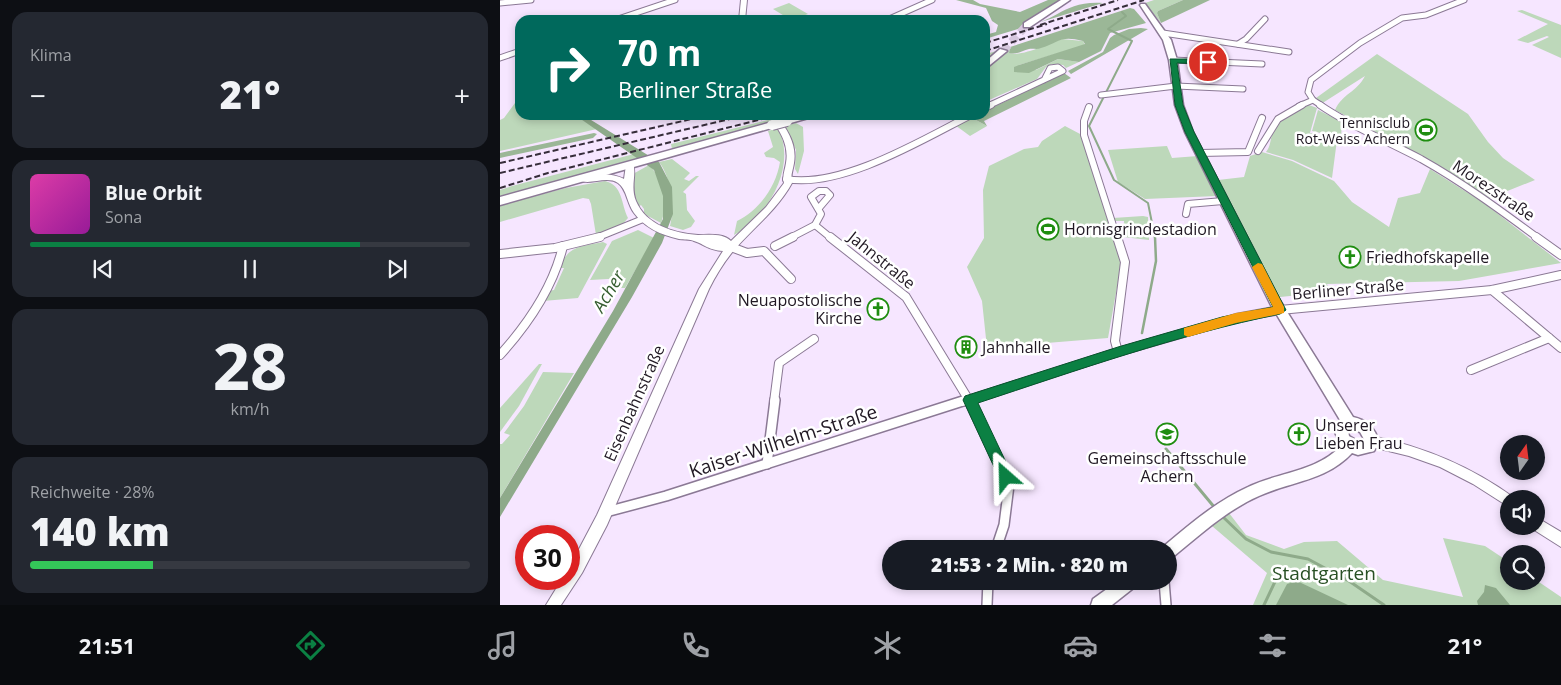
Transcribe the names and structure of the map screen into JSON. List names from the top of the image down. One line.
{"streets":{"street":["Morezstraße","Jahnstraße","Berliner Straße","Eisenbahnstraße","Kaiser-Wilhelm-Straße"]},"crossings":[["Jahnstraße","Berliner Straße"],["Jahnstraße","Kaiser-Wilhelm-Straße"],["Berliner Straße","Kaiser-Wilhelm-Straße"],["Eisenbahnstraße","Kaiser-Wilhelm-Straße"]],"water":["Acher"],"parks":["Stadtgarten"],"places":{"sports":["Tennisclub Rot-Weiss Achern","Hornisgrindestadion"],"church":["Friedhofskapelle","Neuapostolische Kirche","Unserer Lieben Frau"],"building":["Jahnhalle"],"school or university":["Gemeinschaftsschule Achern"]},"north":"top","page":{"tile":["Klima",["28","km/h"],["Reichweite · 28%","140 km"]],"turn":["70 m","Berliner Straße"],"heat":["−","21°","+"],"song":["Blue Orbit","Sona"],"limit":"30","trip":"21:53 · 2 Min. · 820 m","tabs":["21:51","21°"]}}
